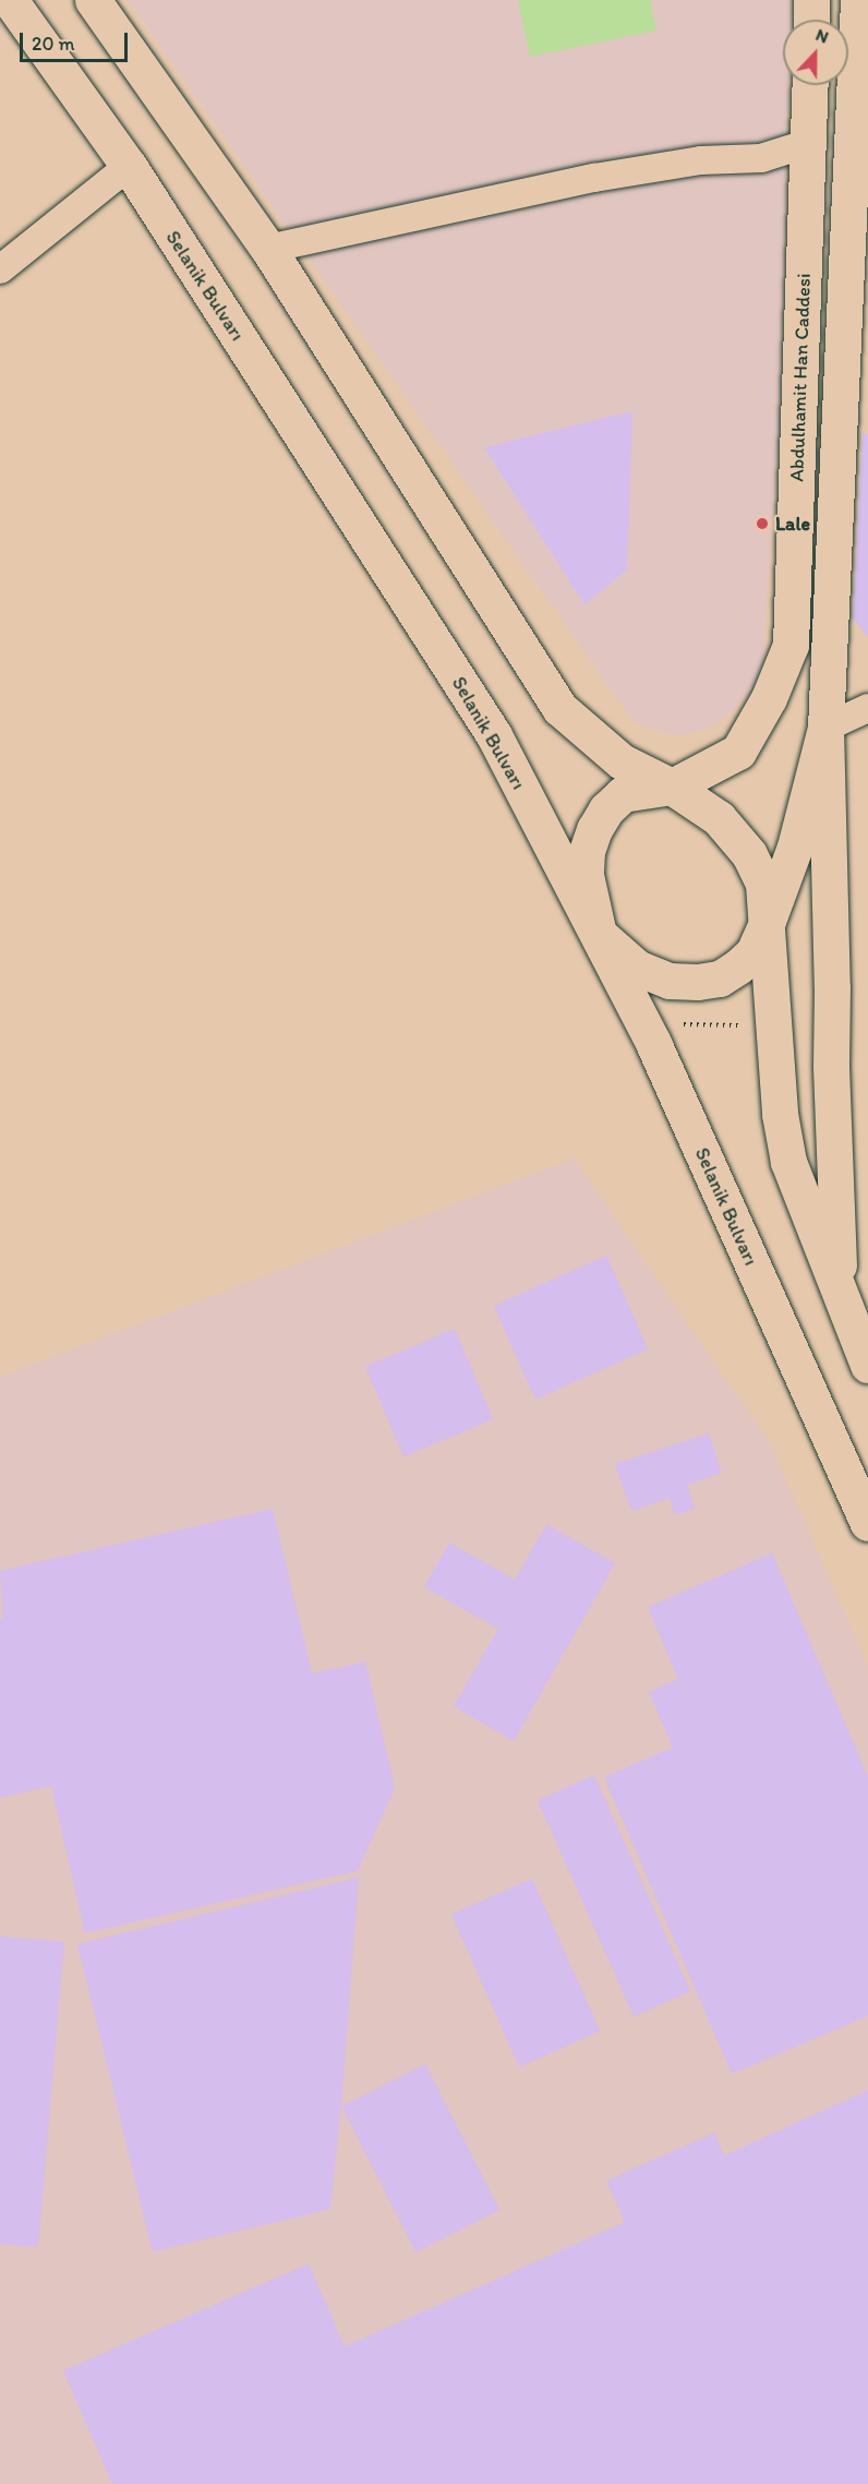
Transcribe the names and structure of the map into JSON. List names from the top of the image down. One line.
{"streets":{"main road":["Selanik Bulvarı","Abdulhamit Han Caddesi"]},"crossings":[["Selanik Bulvarı","Abdulhamit Han Caddesi"]],"places":["Lale"],"scale_bar":"20 m","north":"top"}
